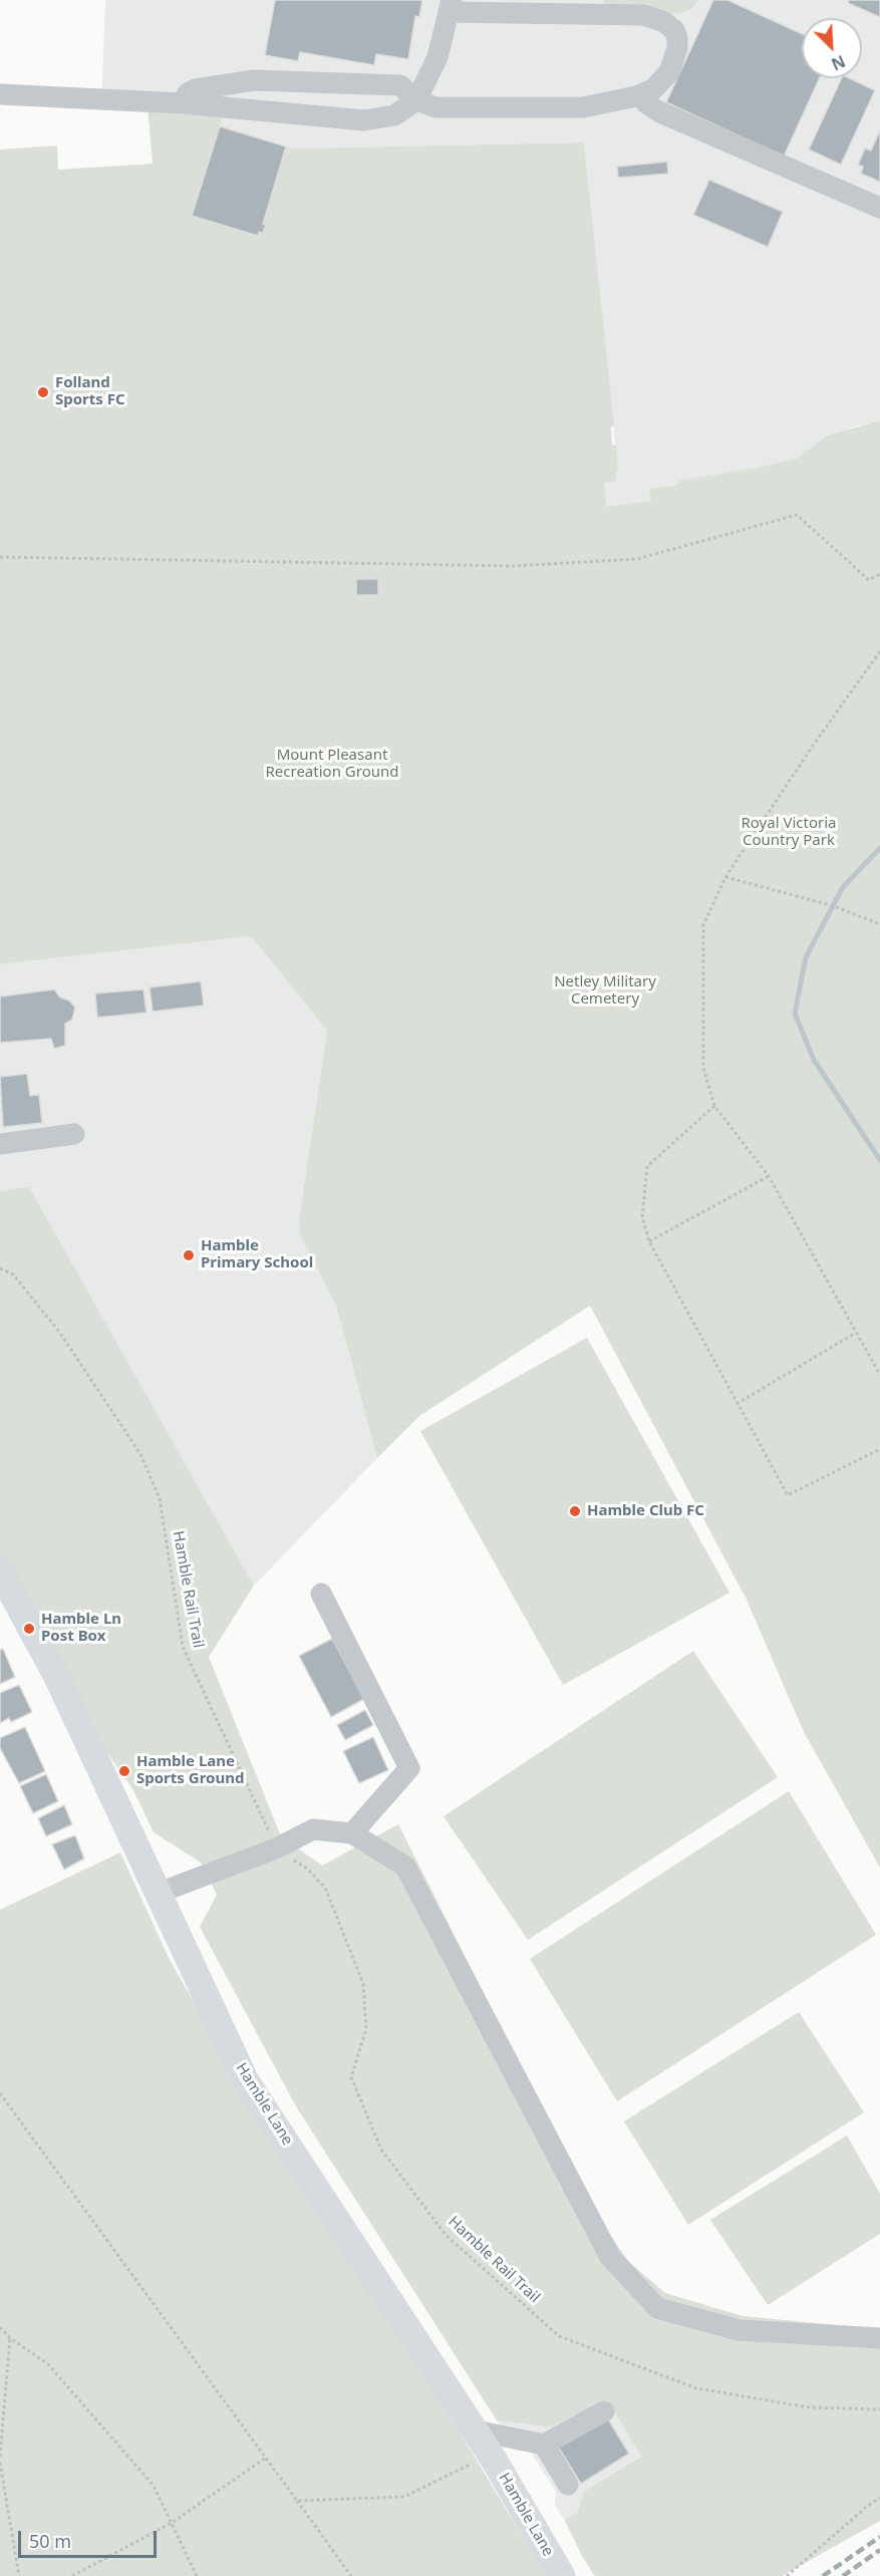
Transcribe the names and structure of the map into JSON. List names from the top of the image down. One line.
{"streets":{"main road":["Hamble Lane"],"path":["Hamble Rail Trail"]},"parks":["Mount Pleasant Recreation Ground","Royal Victoria Country Park","Netley Military Cemetery"],"places":["Folland Sports FC","Hamble Primary School","Hamble Club FC","Hamble Ln Post Box","Hamble Lane Sports Ground"],"scale_bar":"50 m","north":"bottom right"}
